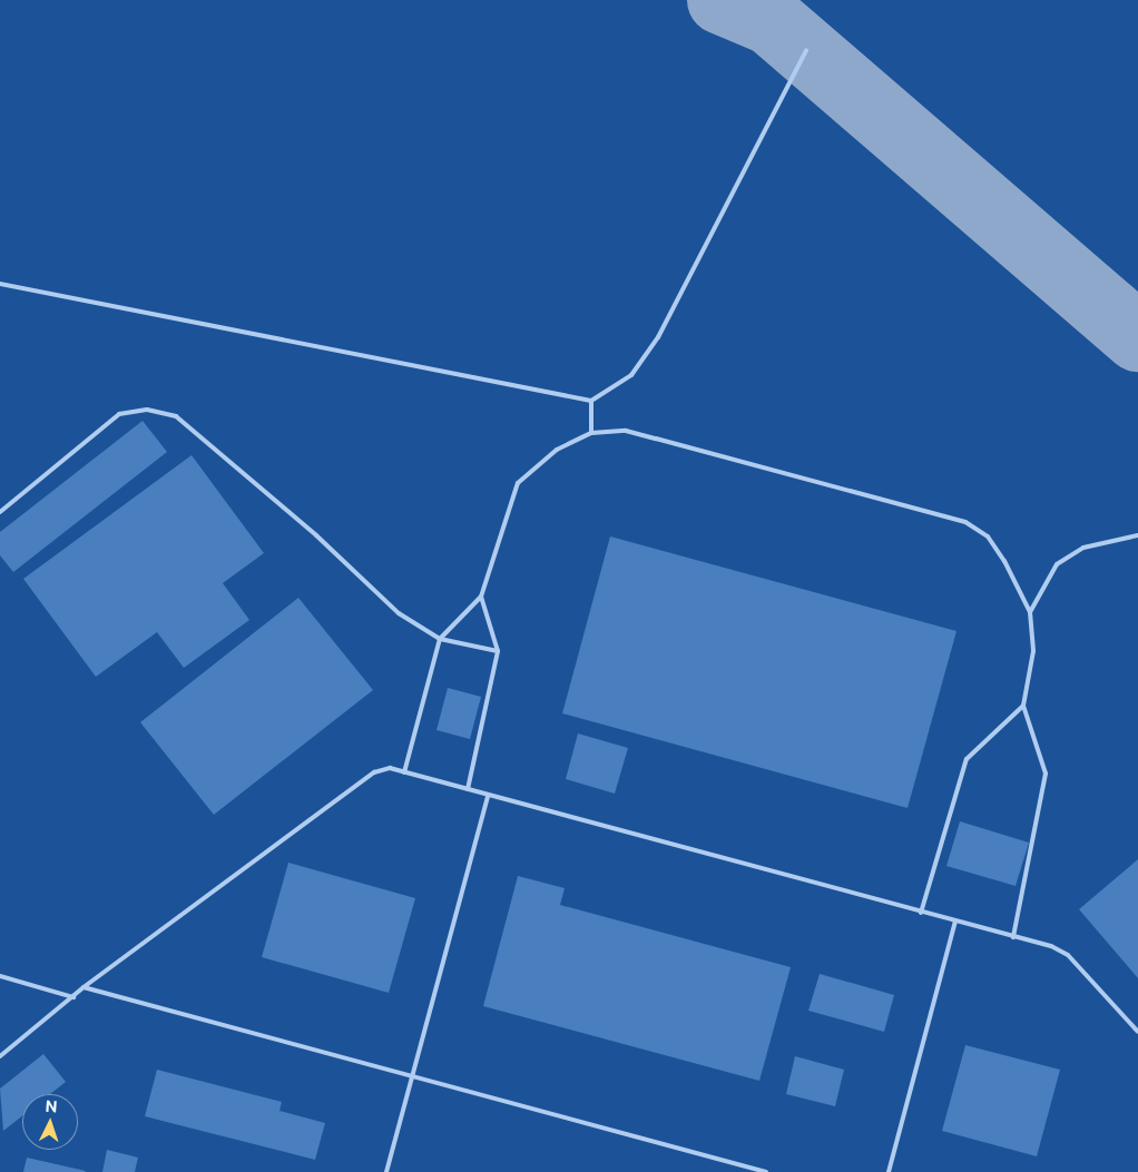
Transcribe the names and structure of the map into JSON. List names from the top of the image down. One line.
{"north":"top"}
